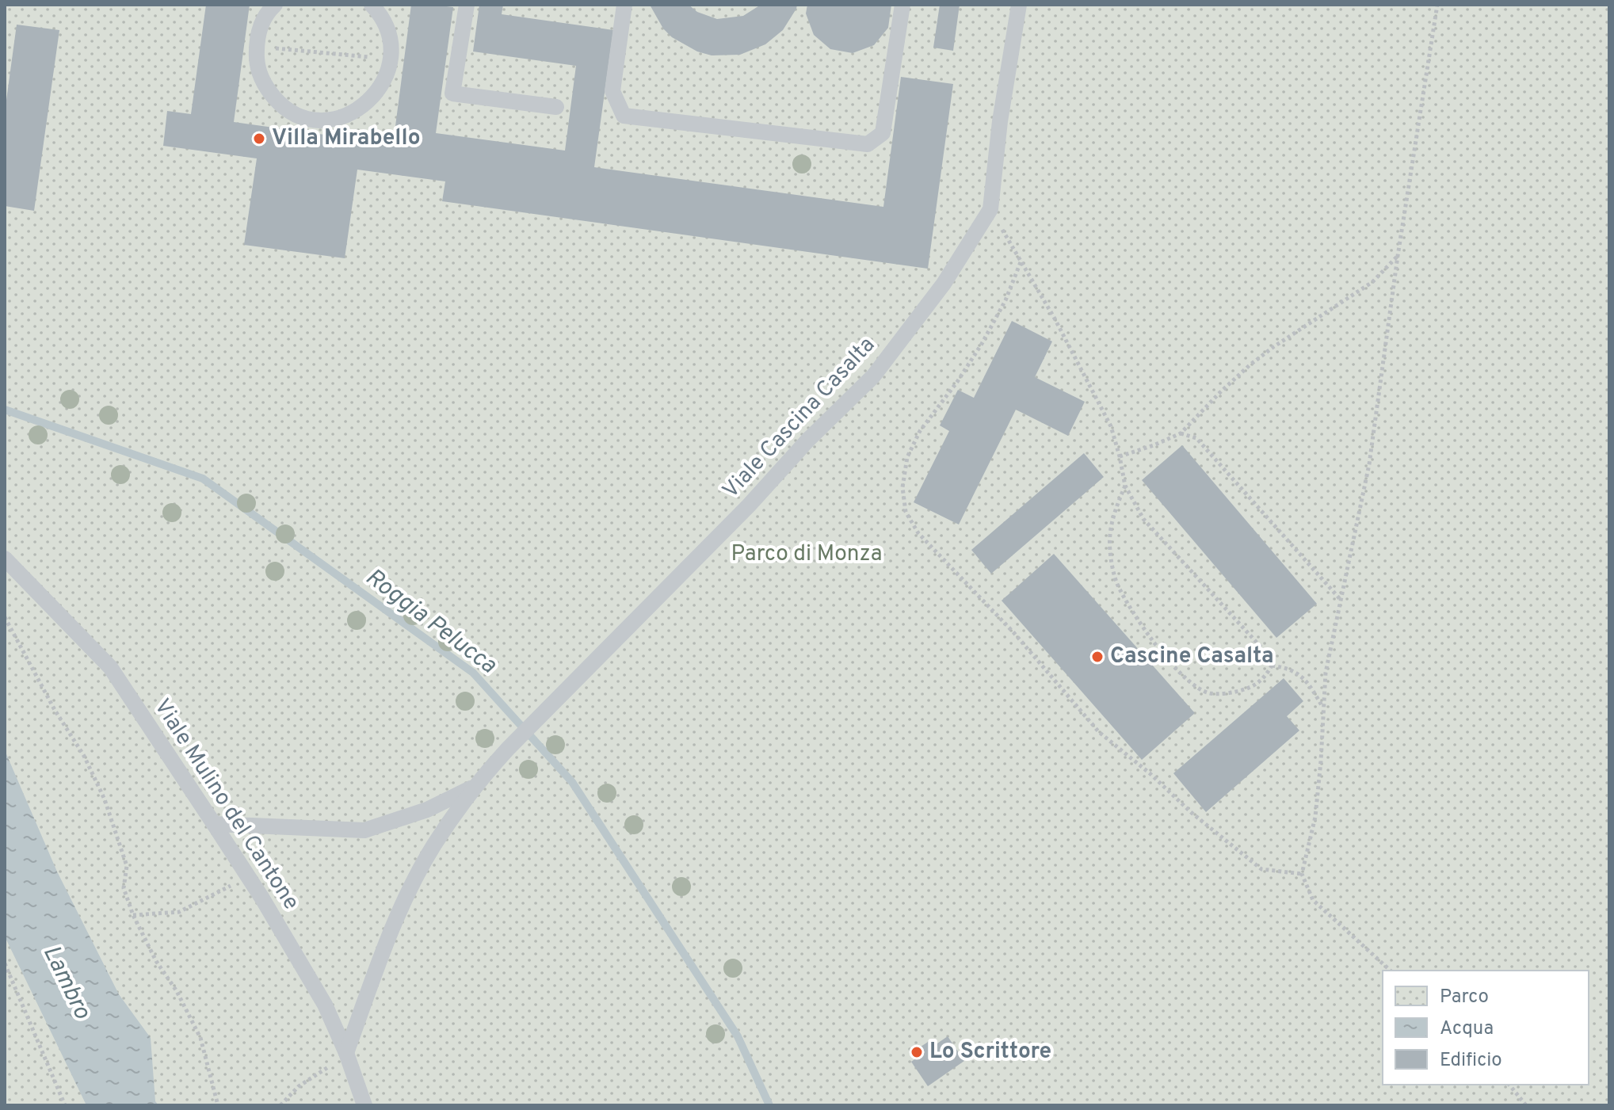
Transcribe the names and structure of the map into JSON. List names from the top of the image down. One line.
{"streets":{"lane":["Viale Cascina Casalta","Viale Mulino del Cantone"]},"crossings":[["Viale Cascina Casalta","Viale Mulino del Cantone"]],"water":["Roggia Pelucca","Lambro"],"parks":["Parco di Monza"],"places":["Villa Mirabello","Cascine Casalta","Lo Scrittore"],"legend":["Parco","Acqua","Edificio"]}
